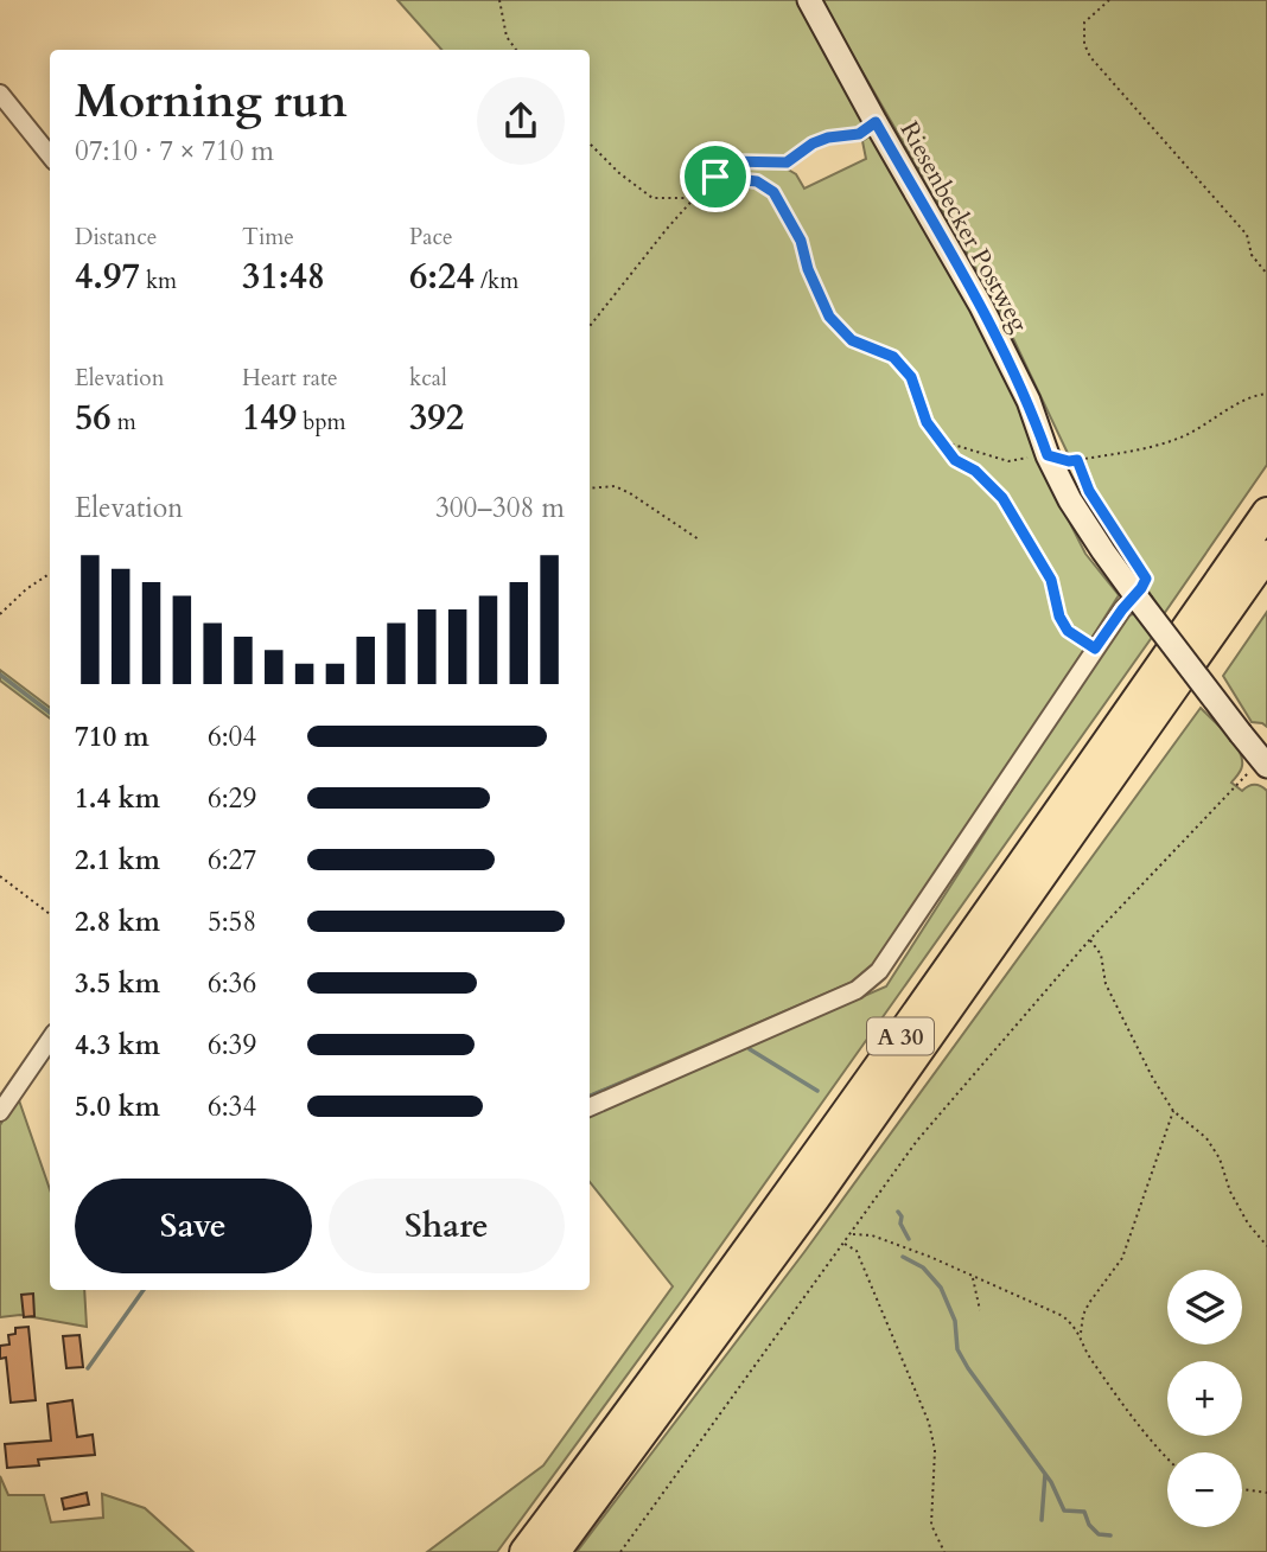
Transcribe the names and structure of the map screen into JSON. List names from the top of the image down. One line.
{"streets":{"highway":["A 30"],"street":["Riesenbecker Postweg"]},"page":{"heading":["Morning run","07:10 · 7 × 710 m"],"stats":[["Distance","4.97 km"],["Time","31:48"],["Pace","6:24 /km"],["Elevation","56 m"],["Heart rate","149 bpm"],["kcal","392"]],"chart":["Elevation","300–308 m"],"list":[{"name":"710 m","note":"6:04"},{"name":"1.4 km","note":"6:29"},{"name":"2.1 km","note":"6:27"},{"name":"2.8 km","note":"5:58"},{"name":"3.5 km","note":"6:36"},{"name":"4.3 km","note":"6:39"},{"name":"5.0 km","note":"6:34"}],"buttons":["Save","Share"],"map_buttons":["+","−"]}}
